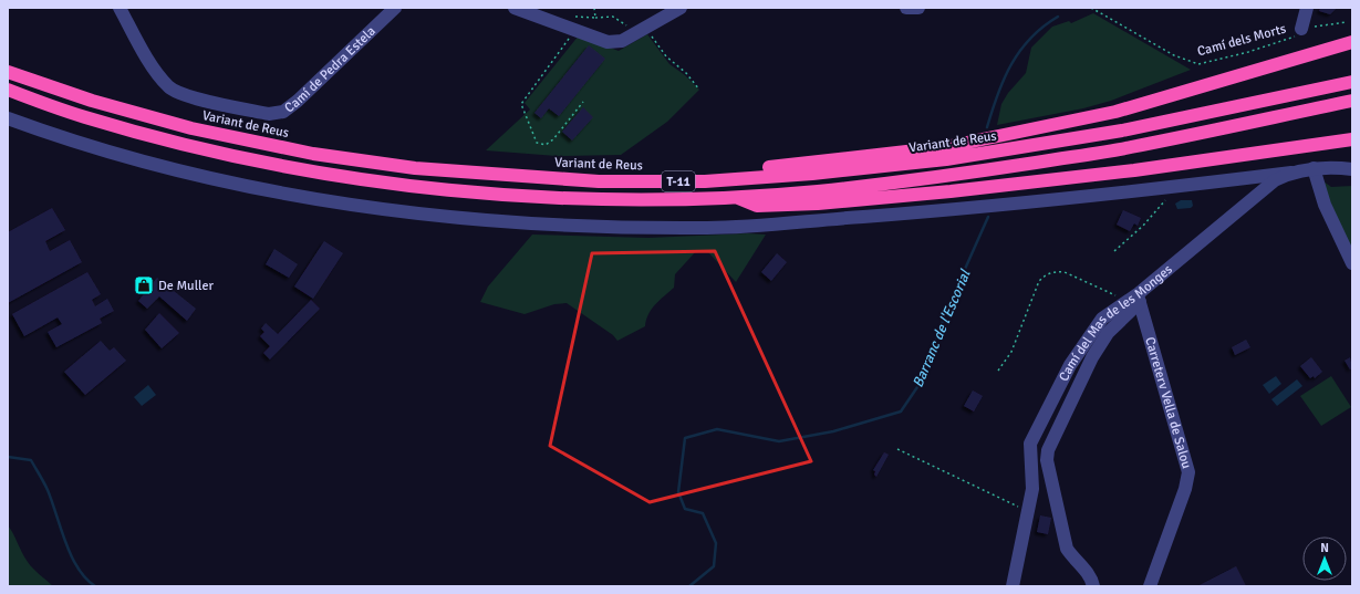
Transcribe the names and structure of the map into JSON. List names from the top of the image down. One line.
{"streets":{"highway":["Variant de Reus","T-11"],"street":["Camí de Pedra Estela","Camí del Mas de les Monges","Carreterv Vella de Salou"],"path":["Camí dels Morts"]},"crossings":[["Camí del Mas de les Monges","Carreterv Vella de Salou"]],"water":["Barranc de l'Escorial"],"places":{"shop":["De Muller"]},"north":"top"}
